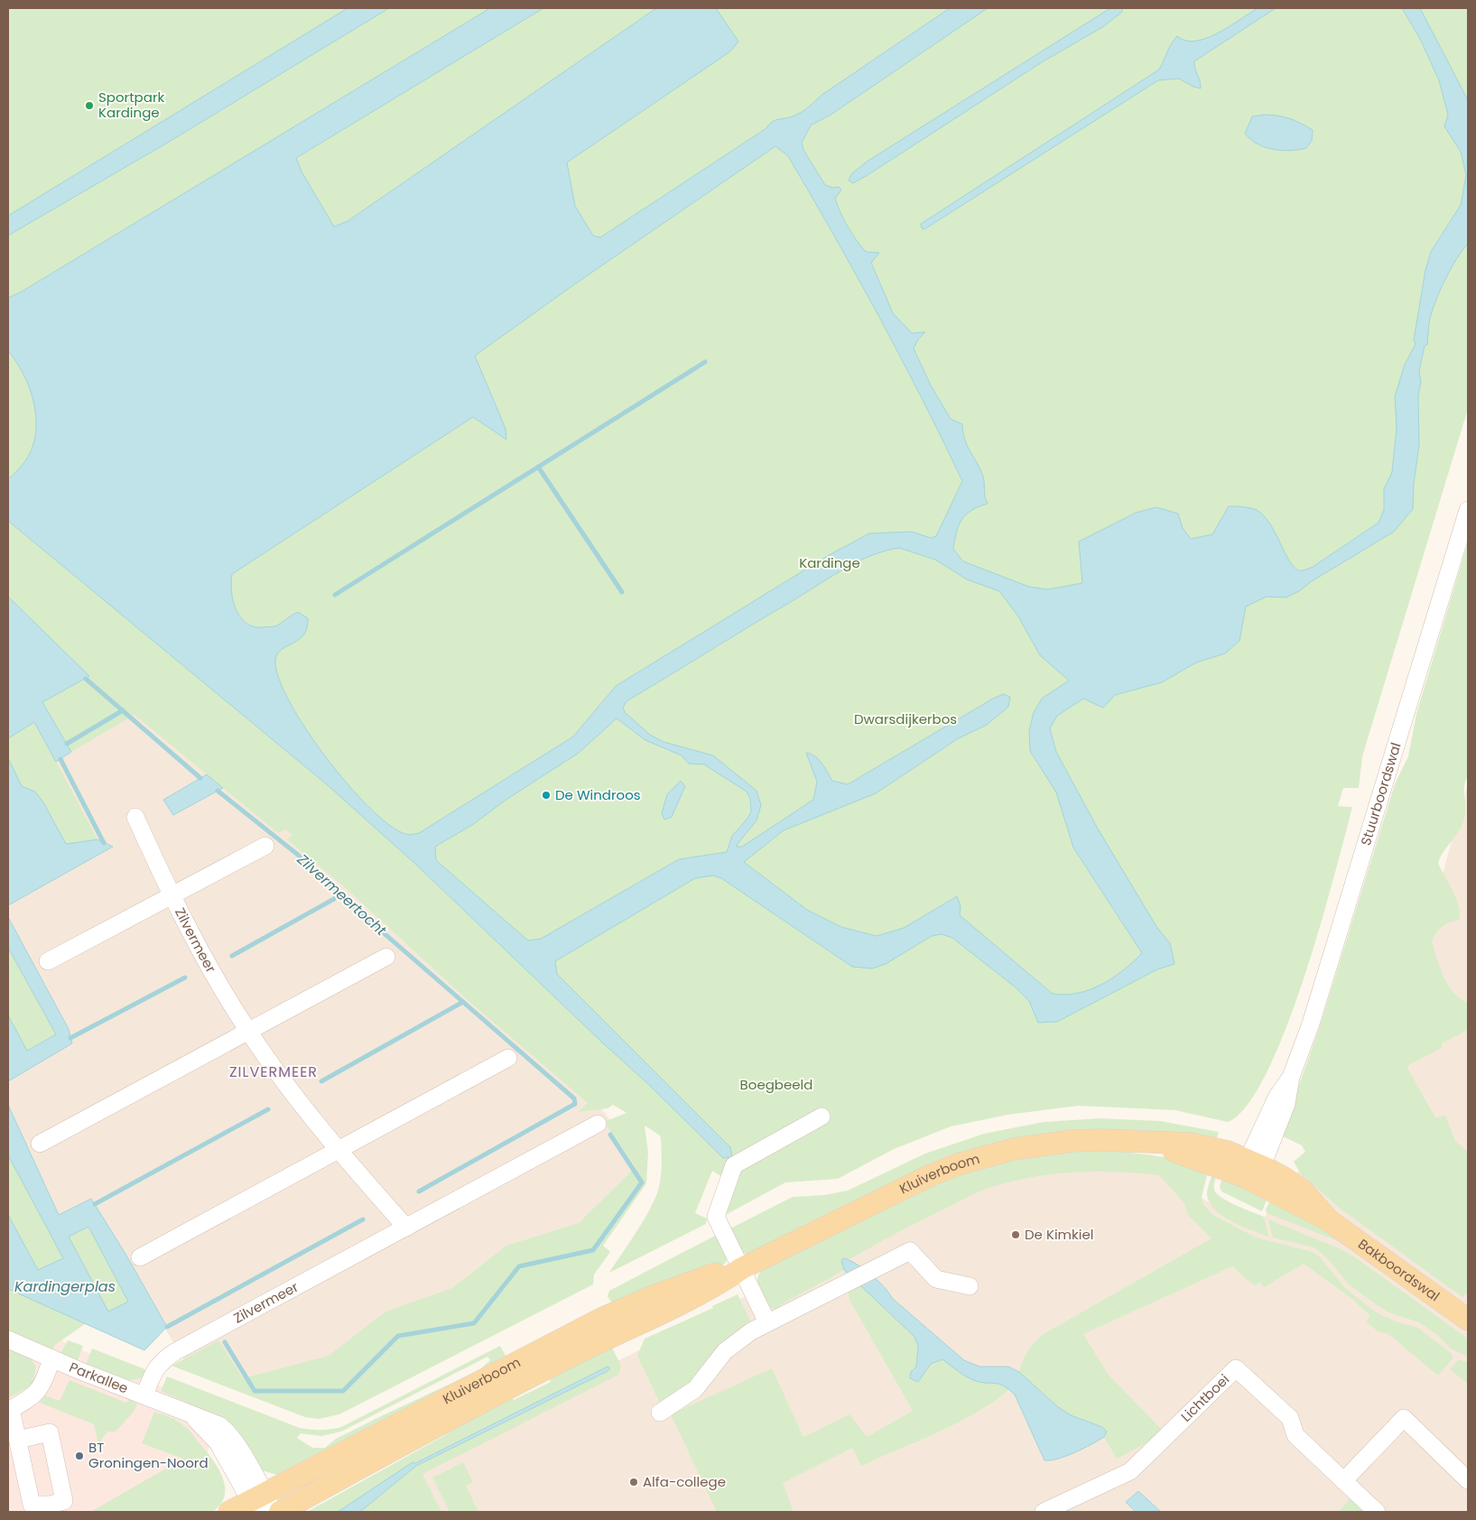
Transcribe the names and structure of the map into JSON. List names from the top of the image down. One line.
{"streets":{"main road":["Kluiverboom","Bakboordswal"],"street":["Stuurboordswal","Zilvermeer","Parkallee","Lichtboei"]},"crossings":[["Stuurboordswal","Kluiverboom"],["Stuurboordswal","Bakboordswal"],["Zilvermeer","Parkallee"],["Kluiverboom","Bakboordswal"],["Kluiverboom","Parkallee"]],"districts":["ZILVERMEER"],"water":["Zilvermeertocht","Kardingerplas"],"parks":["Kardinge","Dwarsdijkerbos","Boegbeeld"],"places":["Sportpark Kardinge","De Windroos","De Kimkiel","BT Groningen-Noord","Alfa-college"]}
